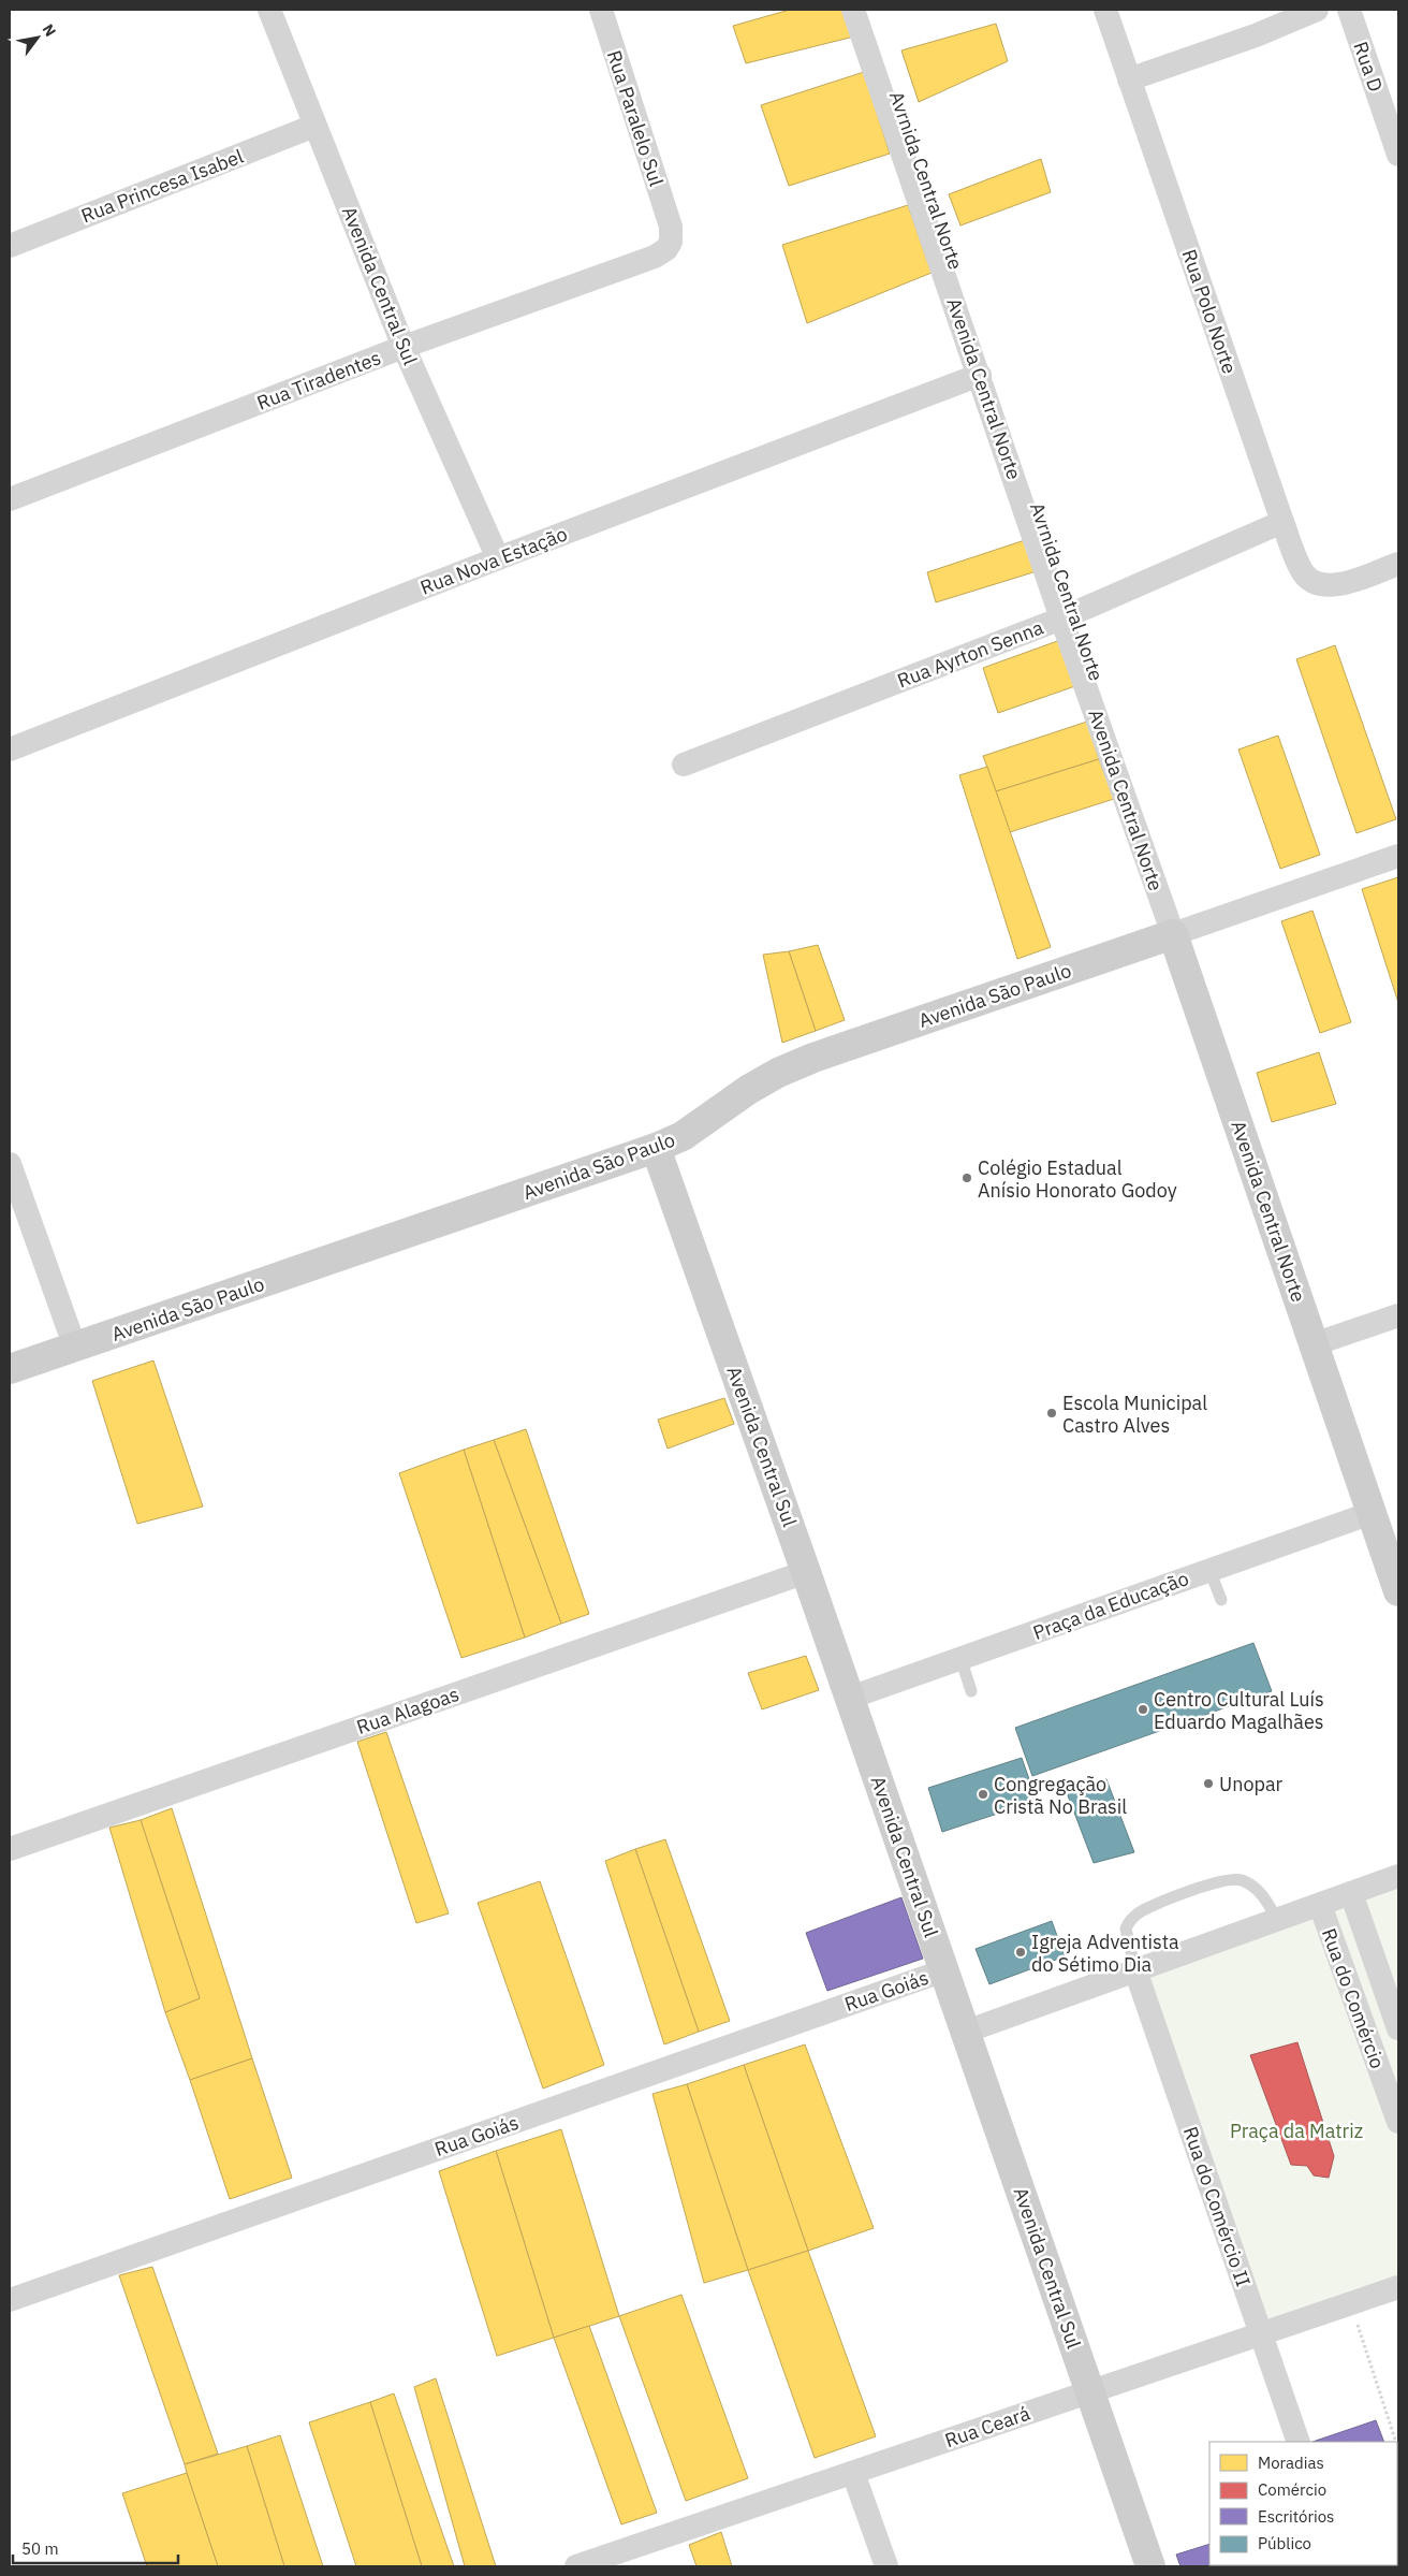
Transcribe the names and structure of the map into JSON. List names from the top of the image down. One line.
{"streets":{"main road":["Avenida Central Sul","Avenida Central Norte","Avenida São Paulo"],"street":["Rua D","Rua Paralelo Sul","Avrnida Central Norte","Rua Princesa Isabel","Rua Polo Norte","Rua Tiradentes","Rua Nova Estação","Rua Ayrton Senna","Praça da Educação","Rua Alagoas","Rua Goiás","Rua do Comércio","Rua do Comércio II","Rua Ceará"]},"crossings":[["Rua Paralelo Sul","Rua Tiradentes"],["Avrnida Central Norte","Avenida Central Norte"],["Avrnida Central Norte","Rua Ayrton Senna"],["Rua Princesa Isabel","Avenida Central Sul"],["Avenida Central Sul","Rua Tiradentes"],["Avenida Central Sul","Rua Nova Estação"],["Avenida Central Sul","Avenida São Paulo"],["Avenida Central Sul","Praça da Educação"],["Avenida Central Sul","Rua Alagoas"],["Avenida Central Sul","Rua Goiás"],["Avenida Central Sul","Rua Ceará"],["Rua Polo Norte","Rua Ayrton Senna"],["Avenida Central Norte","Rua Nova Estação"],["Avenida Central Norte","Rua Ayrton Senna"],["Avenida Central Norte","Avenida São Paulo"],["Avenida Central Norte","Praça da Educação"],["Rua do Comércio II","Rua Ceará"]],"parks":["Praça da Matriz"],"places":["Colégio Estadual Anísio Honorato Godoy","Escola Municipal Castro Alves","Centro Cultural Luís Eduardo Magalhães","Unopar","Congregação Cristã No Brasil","Igreja Adventista do Sétimo Dia"],"legend":["Moradias","Comércio","Escritórios","Público"],"scale_bar":"50 m","north":"top right"}
